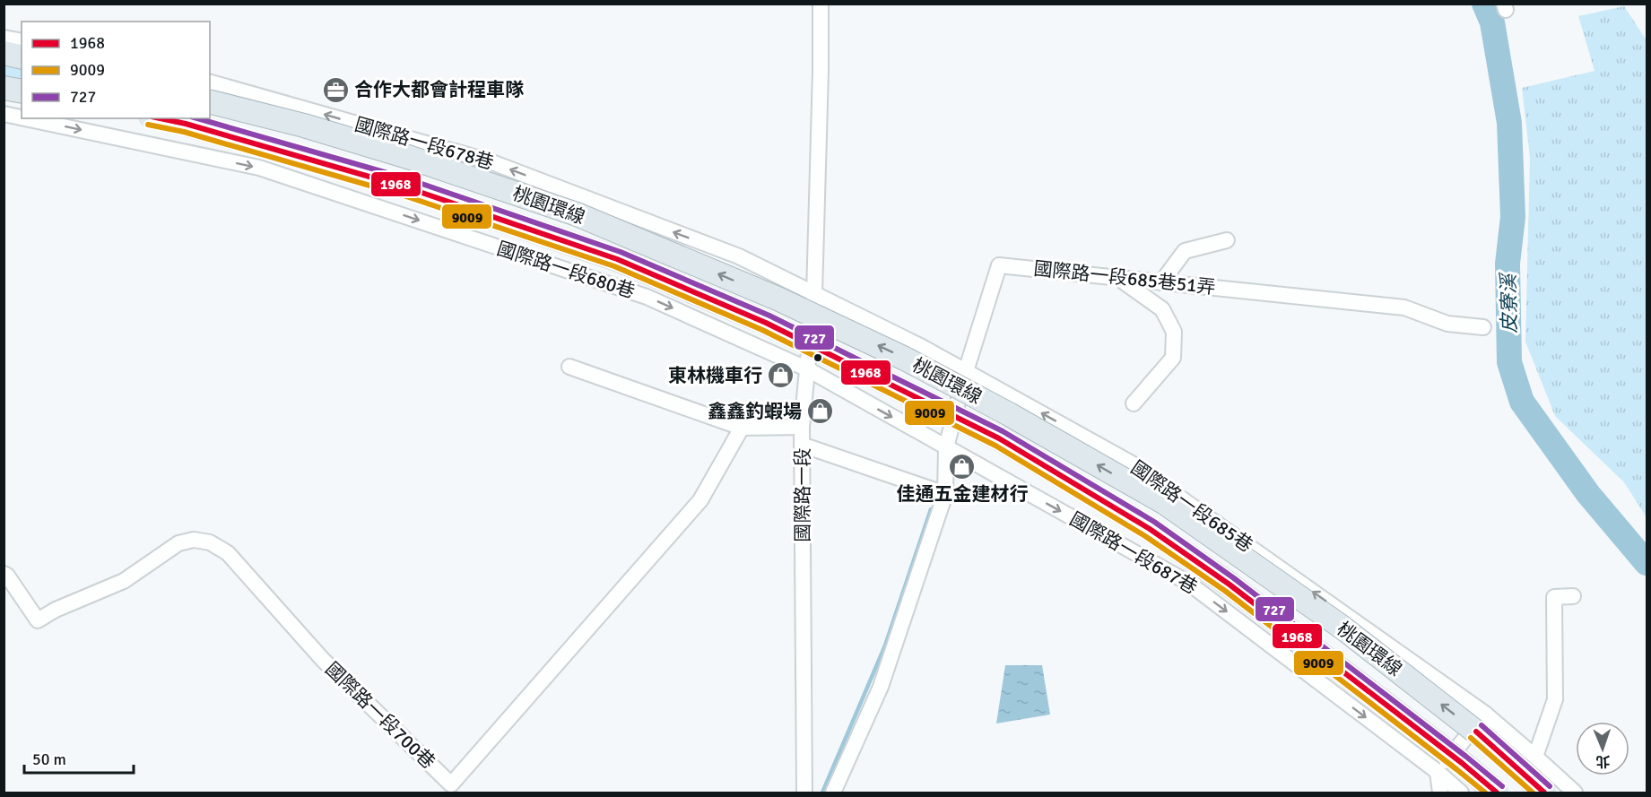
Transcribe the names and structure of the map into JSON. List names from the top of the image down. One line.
{"streets":{"highway":["桃園環線"],"street":["國際路一段678巷","國際路一段680巷","國際路一段685巷51弄","國際路一段","國際路一段685巷","國際路一段687巷","國際路一段700巷"]},"crossings":[["國際路一段678巷","國際路一段"],["國際路一段678巷","國際路一段685巷"],["國際路一段680巷","國際路一段"],["國際路一段680巷","國際路一段687巷"],["國際路一段685巷51弄","國際路一段685巷"],["國際路一段685巷51弄","國際路一段687巷"],["國際路一段","國際路一段685巷"],["國際路一段","國際路一段687巷"]],"one_way":["國際路一段678巷","國際路一段680巷","國際路一段685巷","國際路一段687巷"],"water":["皮寮溪"],"places":{"office":["合作大都會計程車隊"],"shop":["東林機車行","鑫鑫釣蝦場","佳通五金建材行"]},"lines":["transit line 1968","transit line 727","transit line 9009"],"legend":["1968","9009","727"],"scale_bar":"50 m","north":"bottom"}
